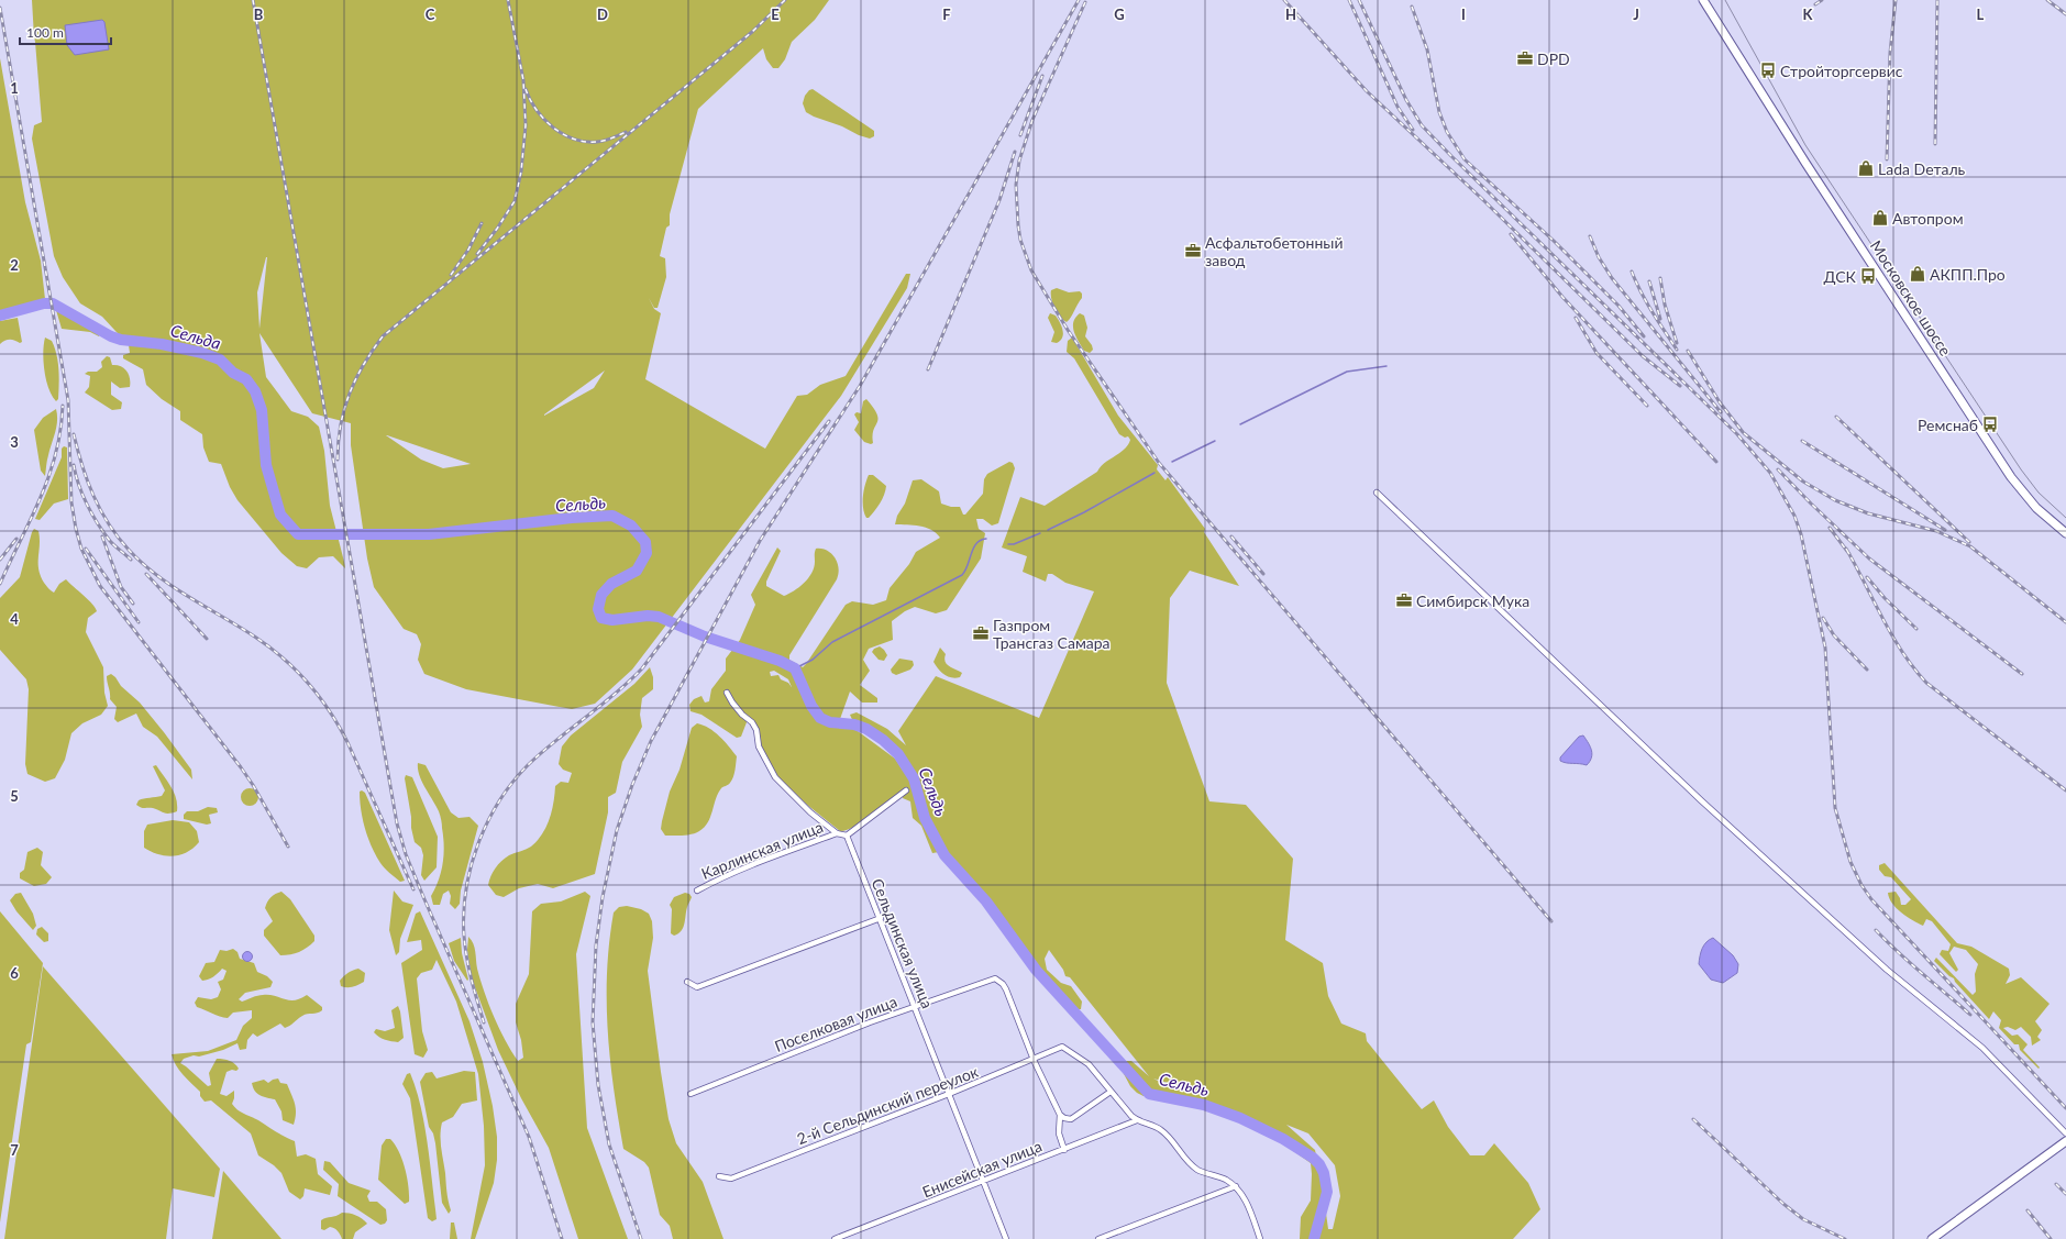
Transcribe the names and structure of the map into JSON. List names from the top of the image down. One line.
{"streets":{"main road":["Московское шоссе"],"street":["Карлинская улица","Сельдинская улица","Поселковая улица","2-й Сельдинский переулок","Енисейская улица"]},"crossings":[["Сельдинская улица","Поселковая улица"],["Сельдинская улица","2-й Сельдинский переулок"],["Сельдинская улица","Енисейская улица"],["Поселковая улица","2-й Сельдинский переулок"]],"water":["Сельда","Сельдь"],"places":{"office":["DPD","Асфальтобетонный завод","Симбирск Мука","Газпром Трансгаз Самара"],"bus stop":["Стройторгсервис","ДСК","Ремснаб"],"shop":["Lada Dеталь","Автопром","АКПП.Про"]},"scale_bar":"100 m","grid":{"columns":["B","C","D","E","F","G","H","I","J","K","L"],"rows":["1","2","3","4","5","6","7"]}}
